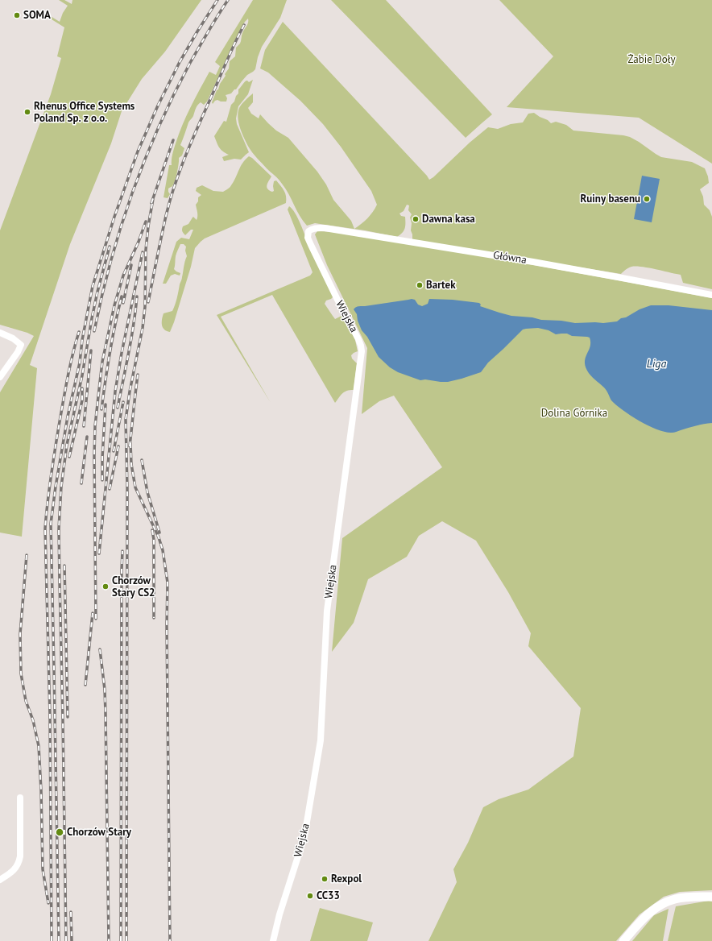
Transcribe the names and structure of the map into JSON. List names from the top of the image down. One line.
{"streets":{"street":["Główna","Wiejska"]},"crossings":[["Główna","Wiejska"]],"water":["Liga"],"parks":["Żabie Doły","Dolina Górnika"],"places":["SOMA","Rhenus Office Systems Poland Sp. z o.o.","Ruiny basenu","Dawna kasa","Bartek","Chorzów Stary CS2","Chorzów Stary","Rexpol","CC33"]}
